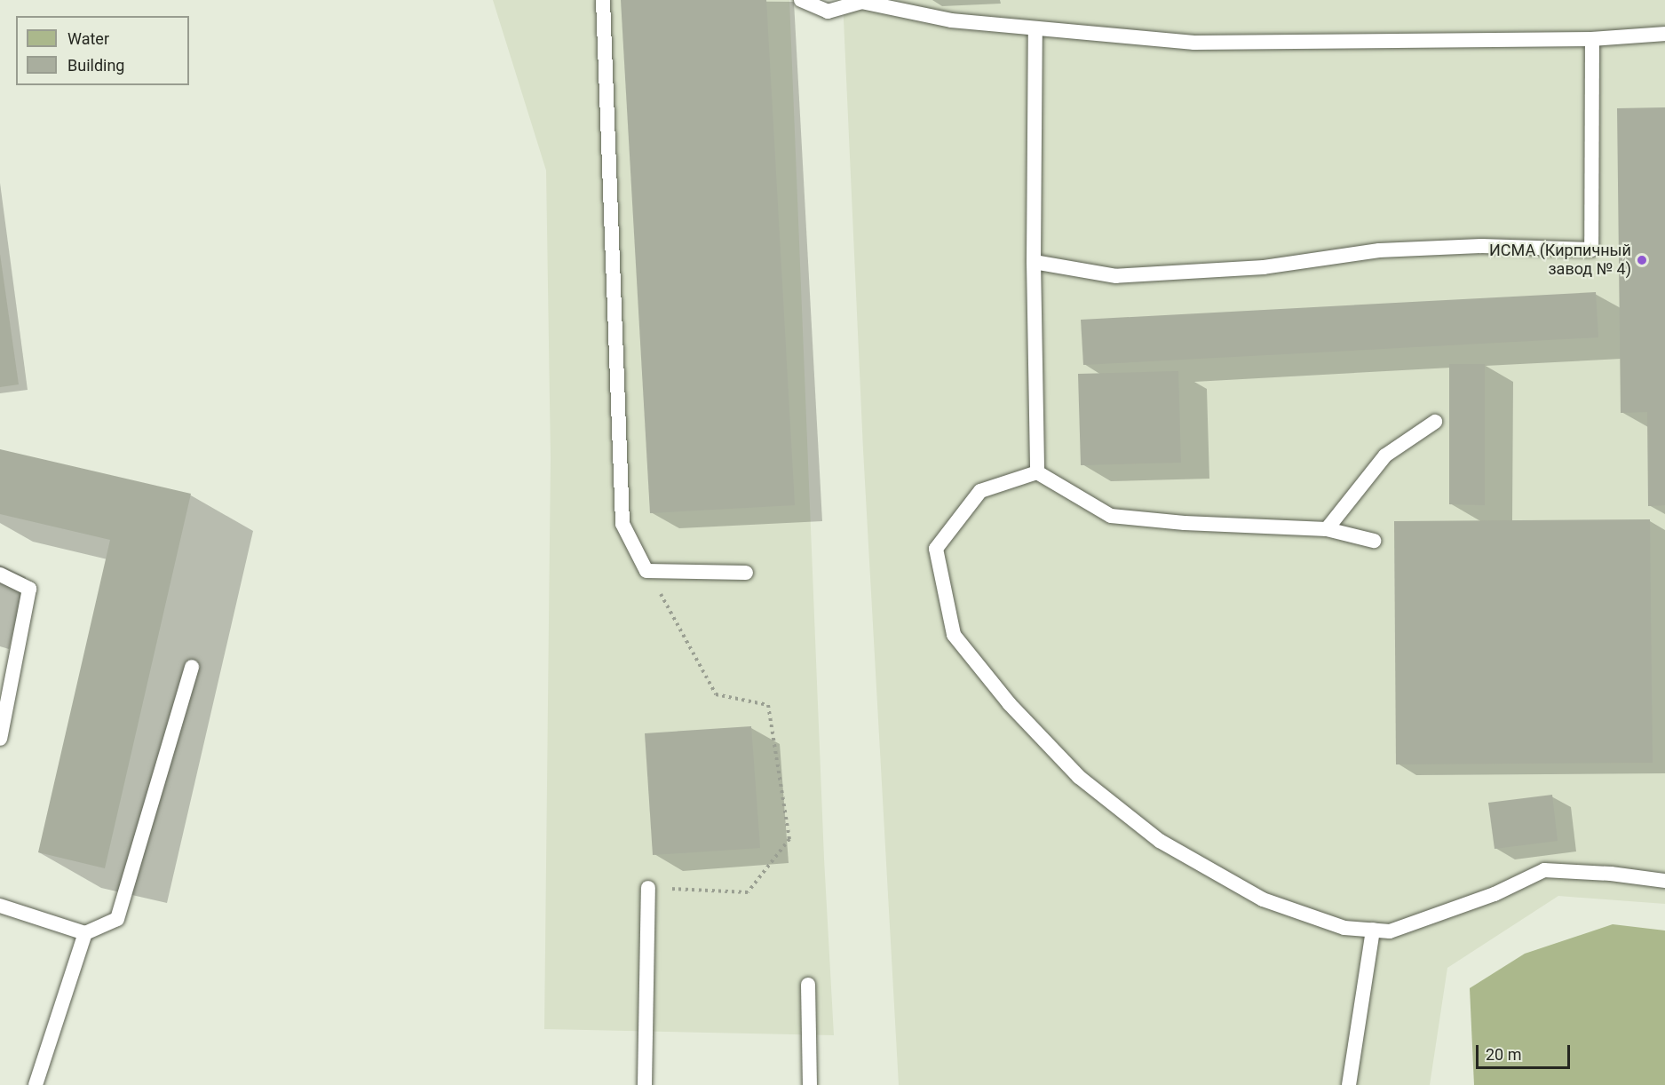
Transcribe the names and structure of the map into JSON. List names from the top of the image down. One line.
{"places":["ИСМА (Кирпичный завод № 4)"],"legend":["Water","Building"],"scale_bar":"20 m"}
